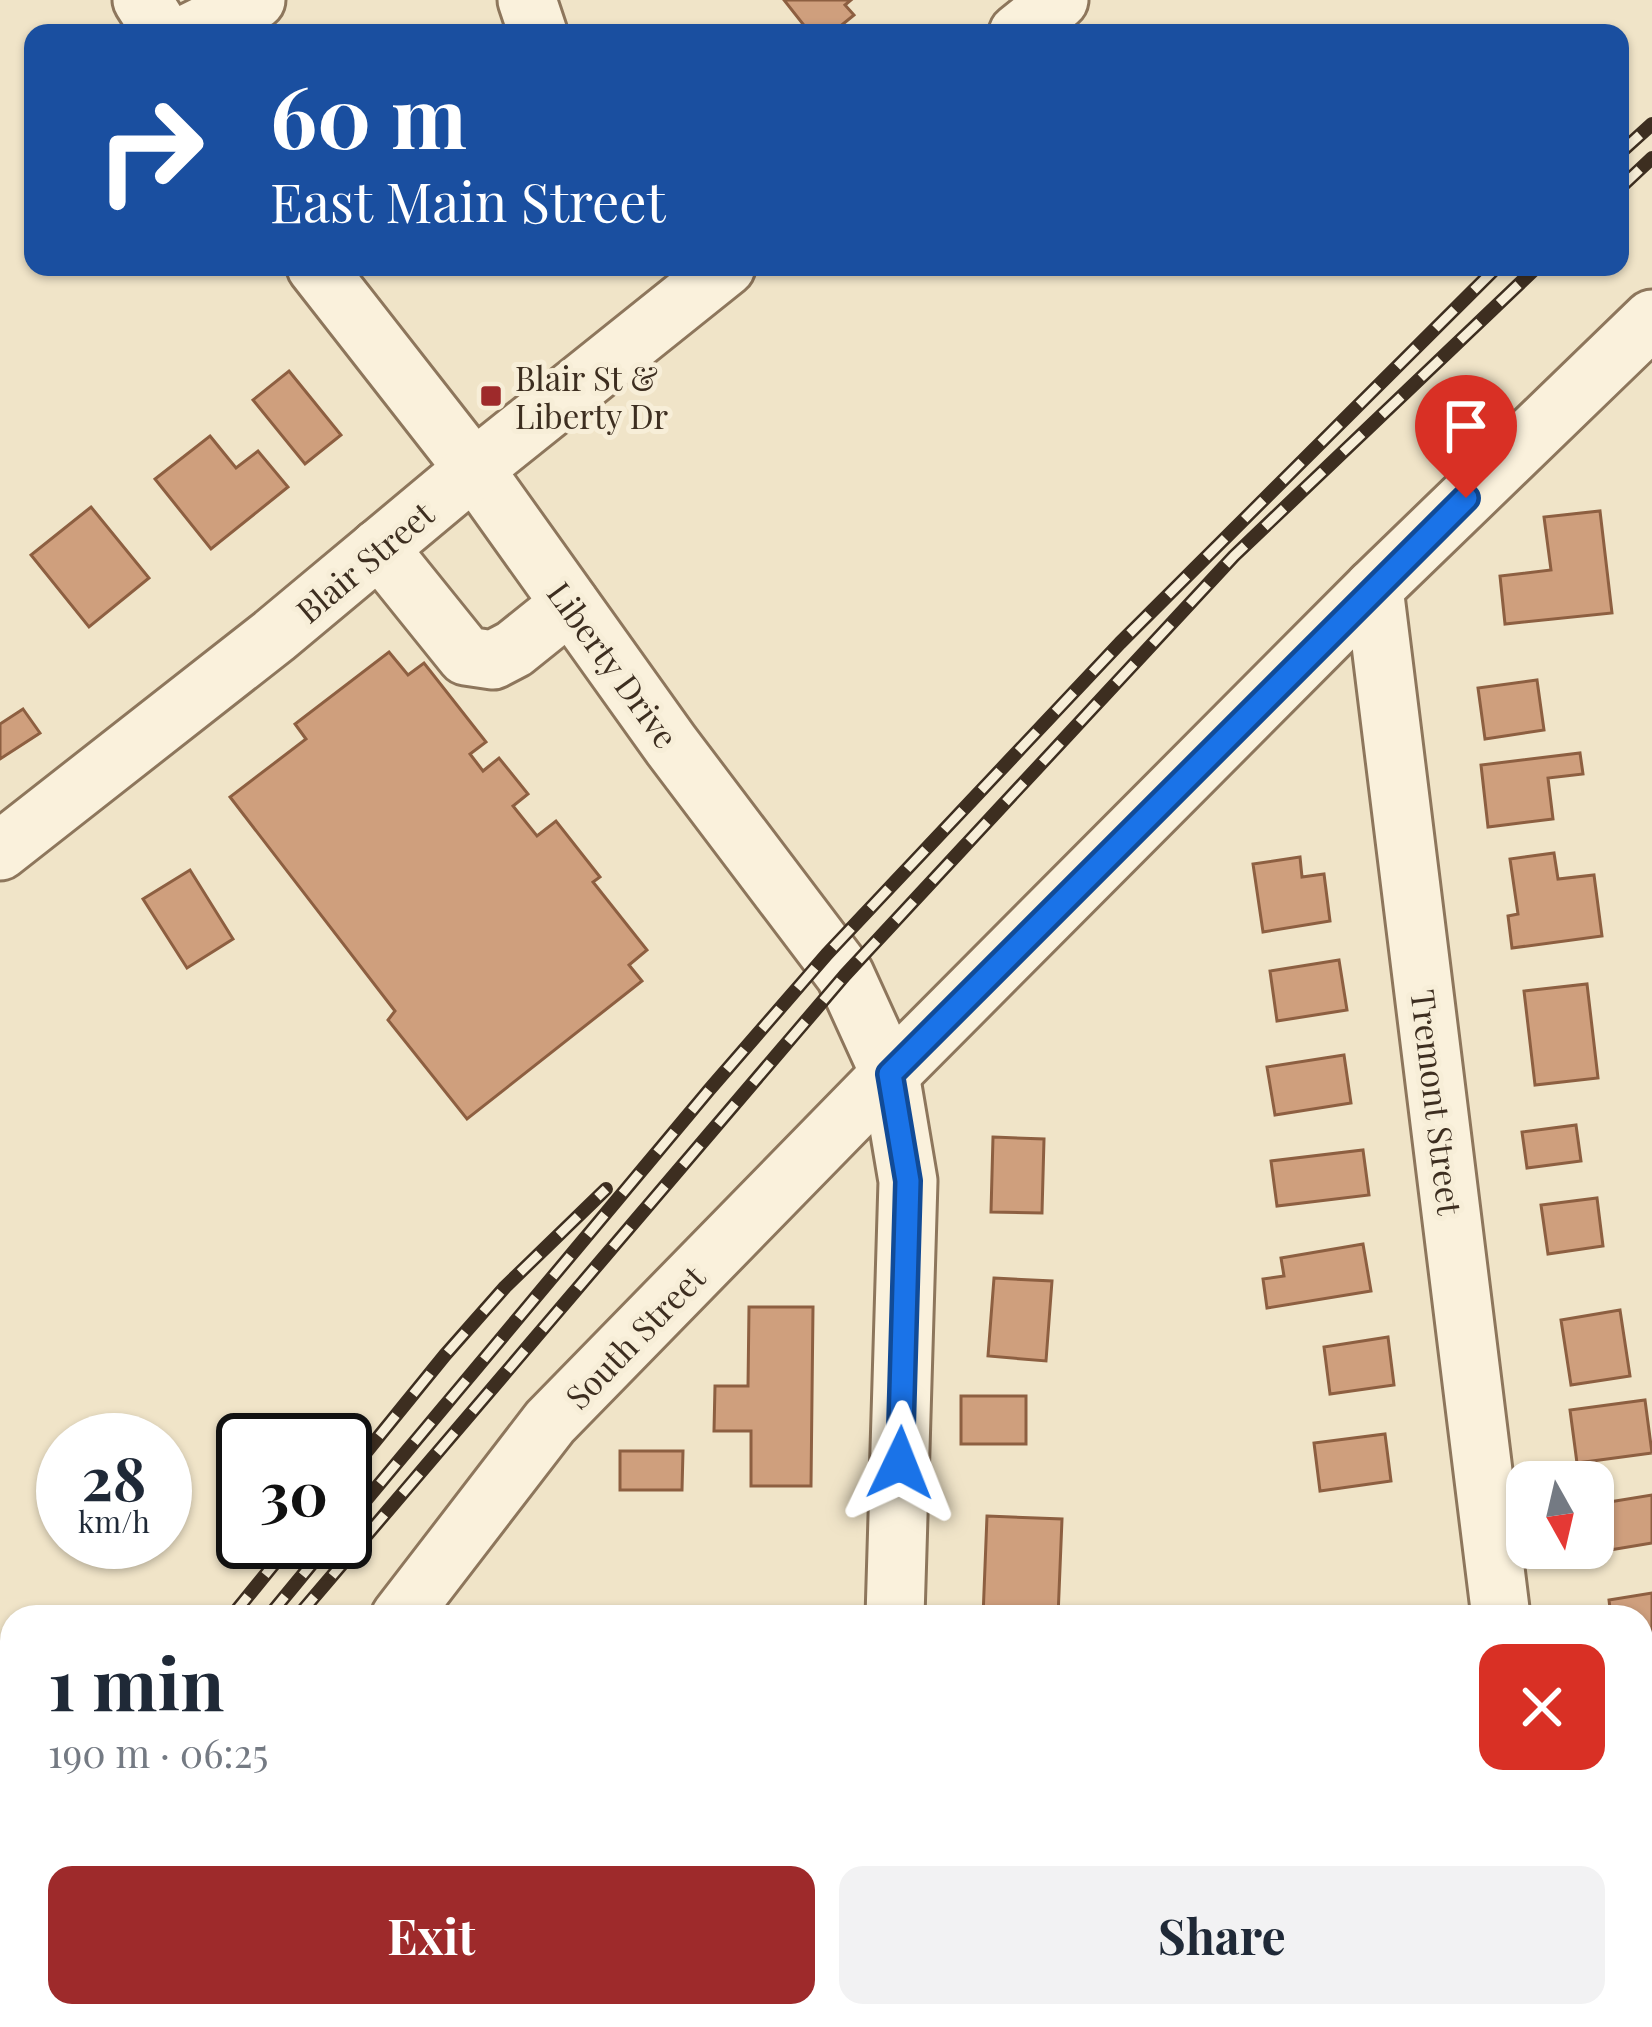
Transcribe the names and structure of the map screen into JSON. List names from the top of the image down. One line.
{"streets":{"street":["Blair Street","Liberty Drive","Tremont Street","South Street"]},"crossings":[["Blair Street","Liberty Drive"],["Liberty Drive","South Street"],["Tremont Street","South Street"]],"places":{"transit":["Blair St & Liberty Dr"]},"north":"bottom","page":{"turn":["60 m","East Main Street"],"speed":"28 km/h","limit":"30","heading":["1 min","190 m · 06:25"],"buttons":["Exit","Share"]}}
